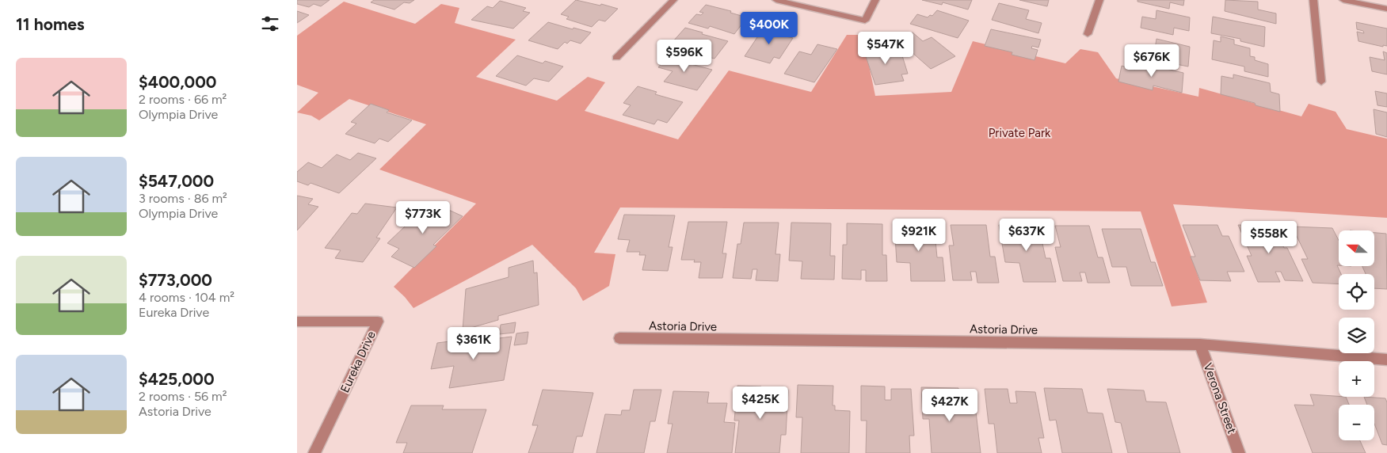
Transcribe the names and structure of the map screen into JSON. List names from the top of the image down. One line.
{"streets":{"street":["Astoria Drive","Eureka Drive","Verona Street"]},"crossings":[["Astoria Drive","Verona Street"]],"parks":["Private Park"],"north":"left","page":{"heading":"11 homes","price":["$400K","$547K","$596K","$676K","$773K","$921K","$637K","$558K","$361K","$425K","$427K"],"list":[{"name":"$400,000","note":"2 rooms · 66 m² · Olympia Drive"},{"name":"$547,000","note":"3 rooms · 86 m² · Olympia Drive"},{"name":"$773,000","note":"4 rooms · 104 m² · Eureka Drive"},{"name":"$425,000","note":"2 rooms · 56 m² · Astoria Drive"}],"map_buttons":["+","−"]}}
